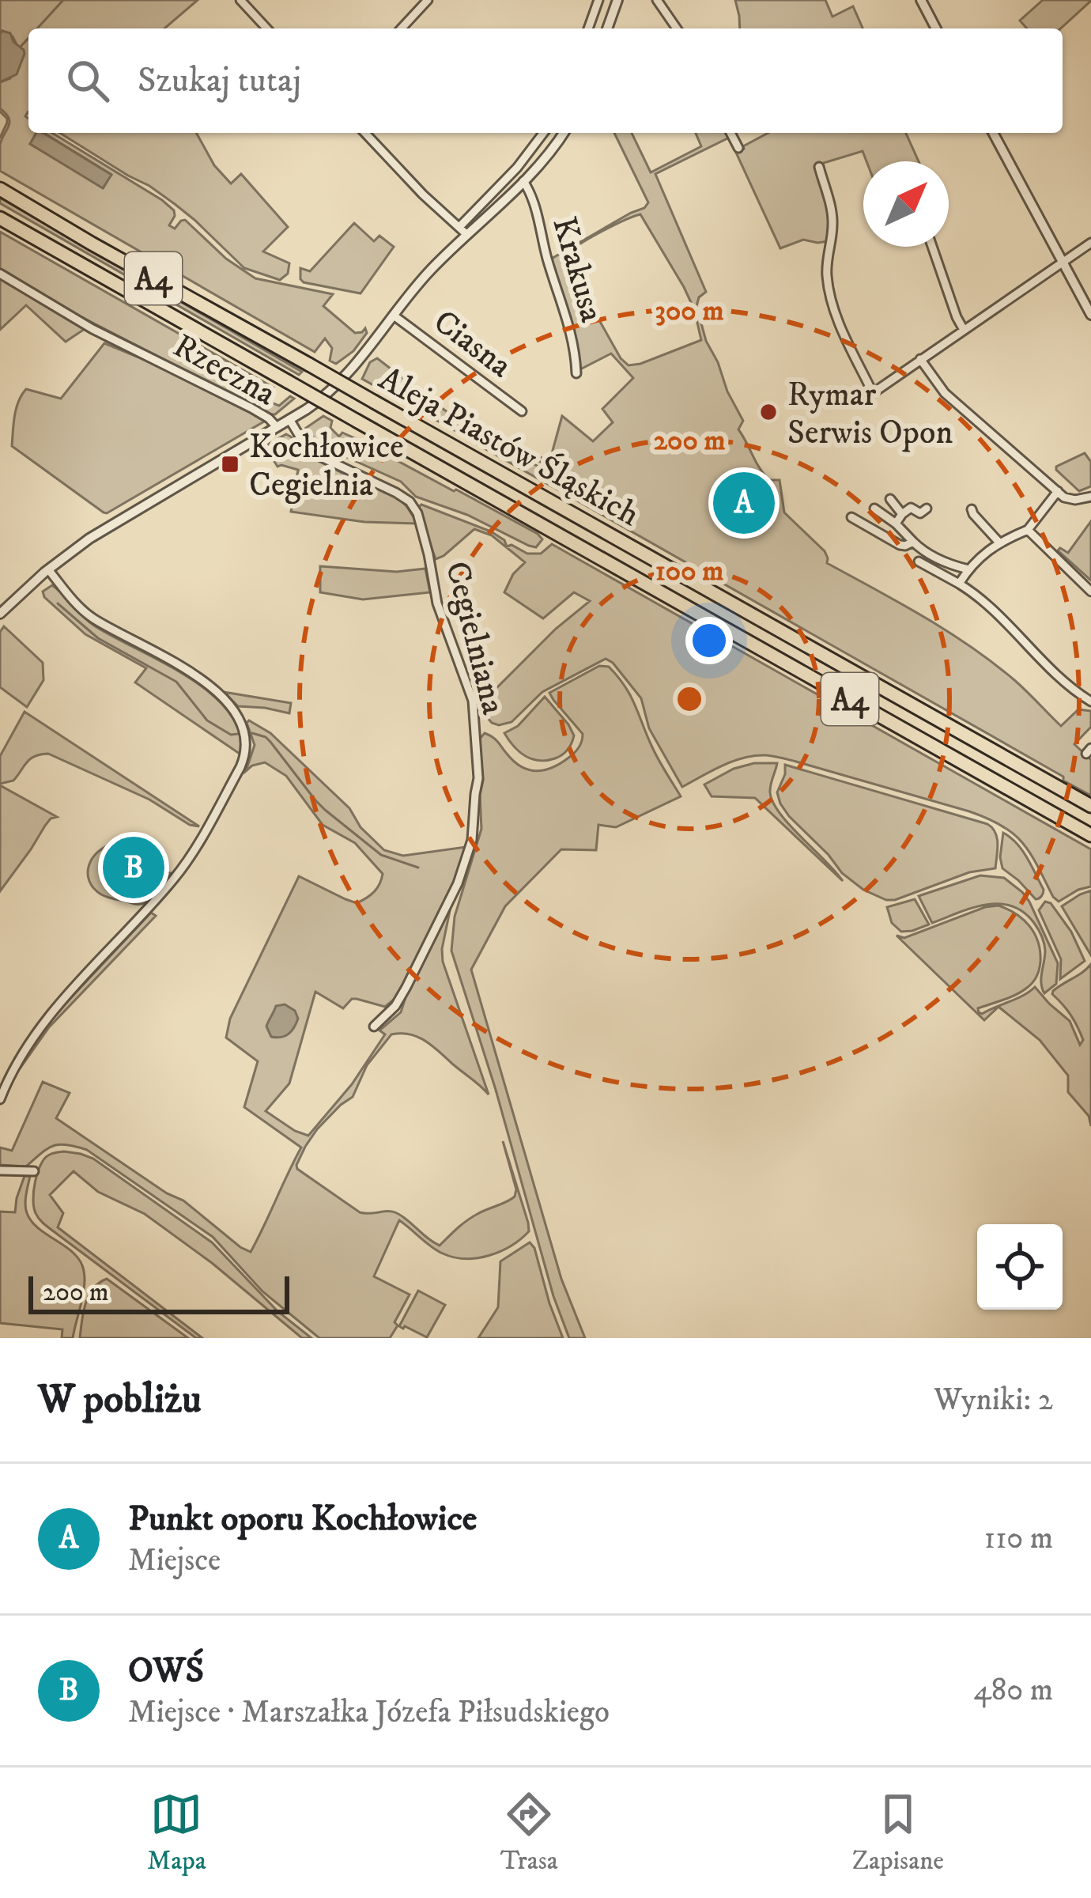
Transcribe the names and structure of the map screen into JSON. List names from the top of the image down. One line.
{"streets":{"highway":["A4","Aleja Piastów Śląskich"],"street":["Krakusa","Ciasna","Rzeczna","Cegielniana"]},"places":{"other":["Rymar Serwis Opon"],"transit":["Kochłowice Cegielnia"]},"scale_bar":"200 m","north":"top right","page":{"search":"Szukaj tutaj","pins":["A","B"],"scale":"200 m","heading":["W pobliżu","Wyniki: 2"],"list":[{"mark":"A","name":"Punkt oporu Kochłowice","note":"Miejsce","value":"110 m"},{"mark":"B","name":"OWŚ","note":"Miejsce · Marszałka Józefa Piłsudskiego","value":"480 m"}],"nav":["Mapa","Trasa","Zapisane"]},"rings":["300 m","200 m","100 m"]}
